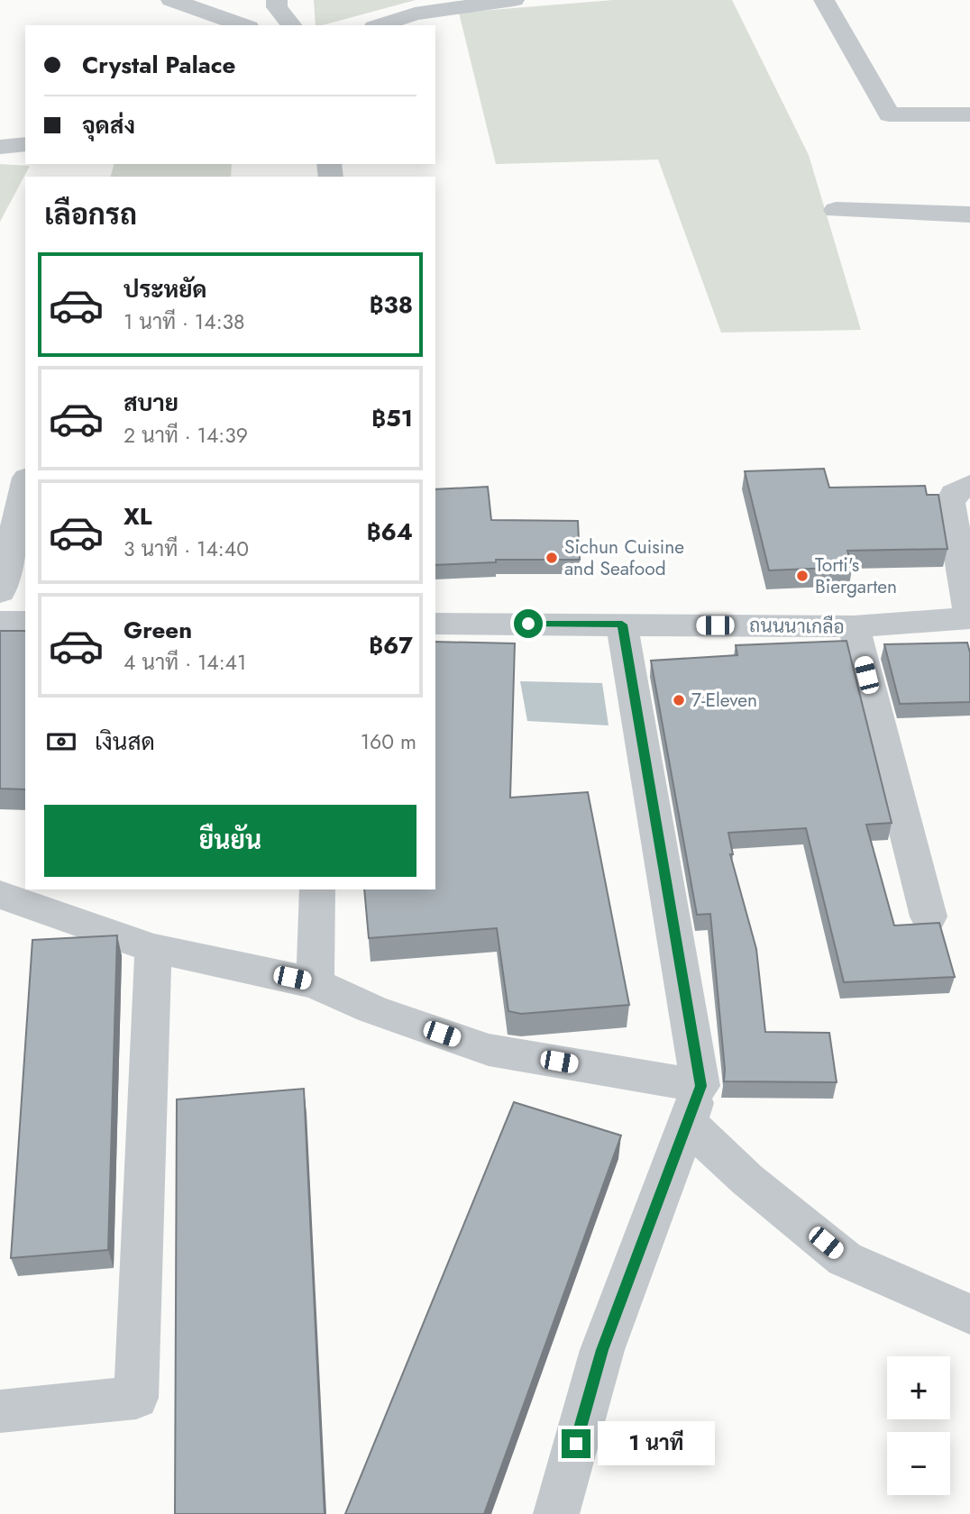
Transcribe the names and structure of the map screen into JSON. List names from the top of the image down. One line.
{"streets":{"street":["ถนนนาเกลือ"]},"places":["Sichun Cuisine and Seafood","Torti's Biergarten","7-Eleven"],"page":{"banner":["Crystal Palace","จุดส่ง"],"heading":"เลือกรถ","list":[{"name":"ประหยัด","note":"1 นาที · 14:38","value":"฿38"},{"name":"สบาย","note":"2 นาที · 14:39","value":"฿51"},{"name":"XL","note":"3 นาที · 14:40","value":"฿64"},{"name":"Green","note":"4 นาที · 14:41","value":"฿67"}],"pay":["เงินสด","160 m"],"buttons":"ยืนยัน","map_buttons":["+","−"],"bubble":"1 นาที"}}
